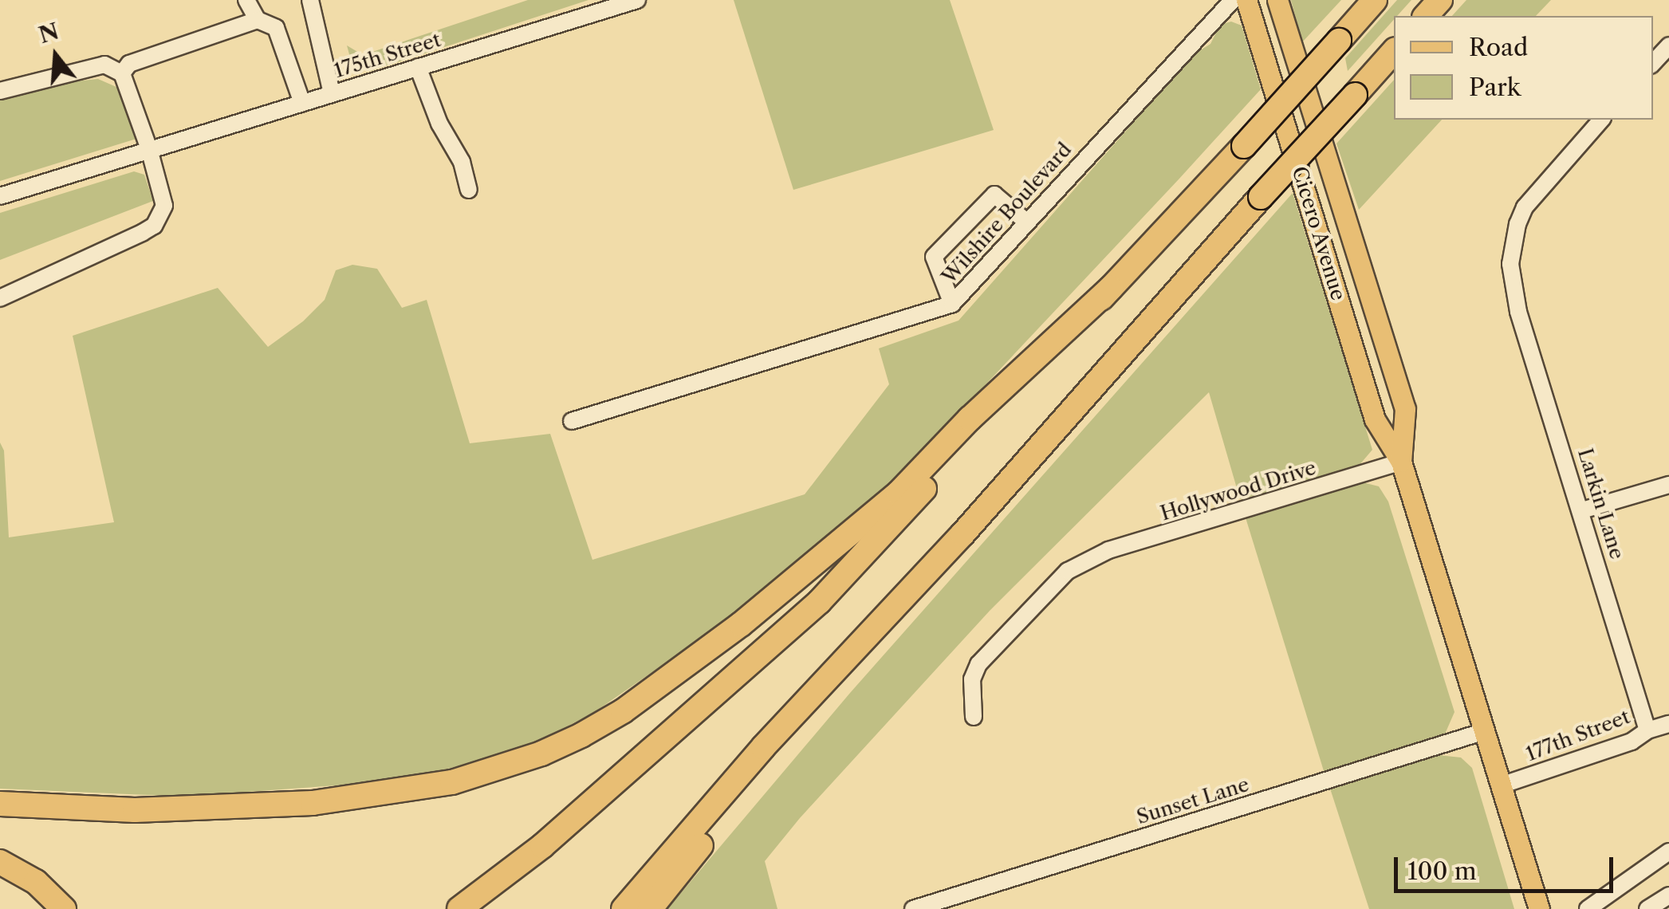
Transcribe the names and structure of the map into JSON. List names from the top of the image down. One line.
{"streets":{"main road":["Cicero Avenue"],"street":["175th Street","Wilshire Boulevard","Hollywood Drive","Larkin Lane","177th Street","Sunset Lane"]},"crossings":[["Cicero Avenue","Hollywood Drive"],["Cicero Avenue","177th Street"],["Cicero Avenue","Sunset Lane"],["Larkin Lane","177th Street"]],"legend":["Road","Park"],"scale_bar":"100 m","north":"top"}
